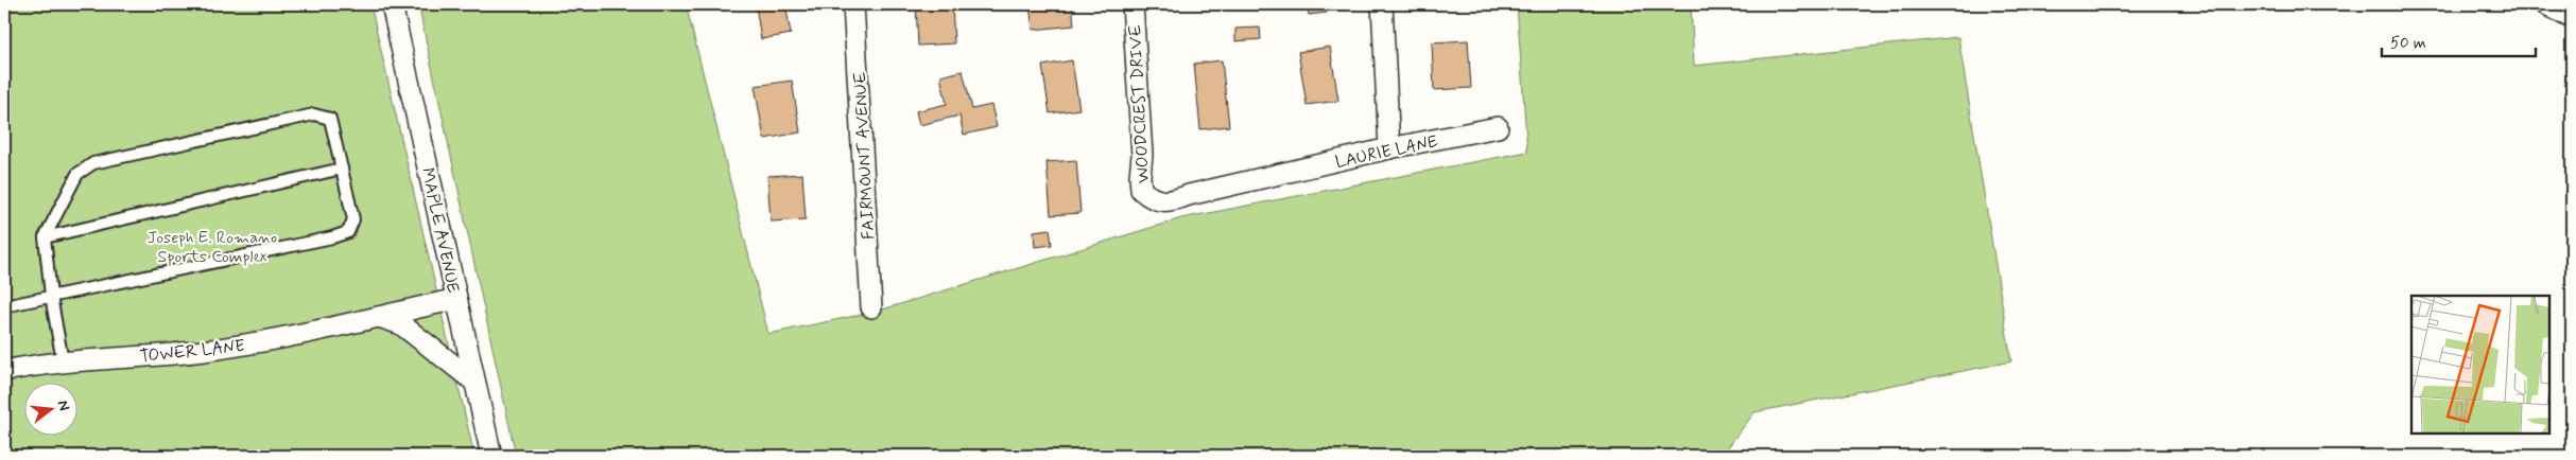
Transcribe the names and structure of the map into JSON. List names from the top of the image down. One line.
{"streets":{"street":["WOODCREST DRIVE","LAURIE LANE","FAIRMOUNT AVENUE","MAPLE AVENUE","TOWER LANE"]},"crossings":[["WOODCREST DRIVE","LAURIE LANE"],["MAPLE AVENUE","TOWER LANE"]],"parks":["Joseph E. Romano Sports Complex"],"scale_bar":"50 m","north":"right"}
